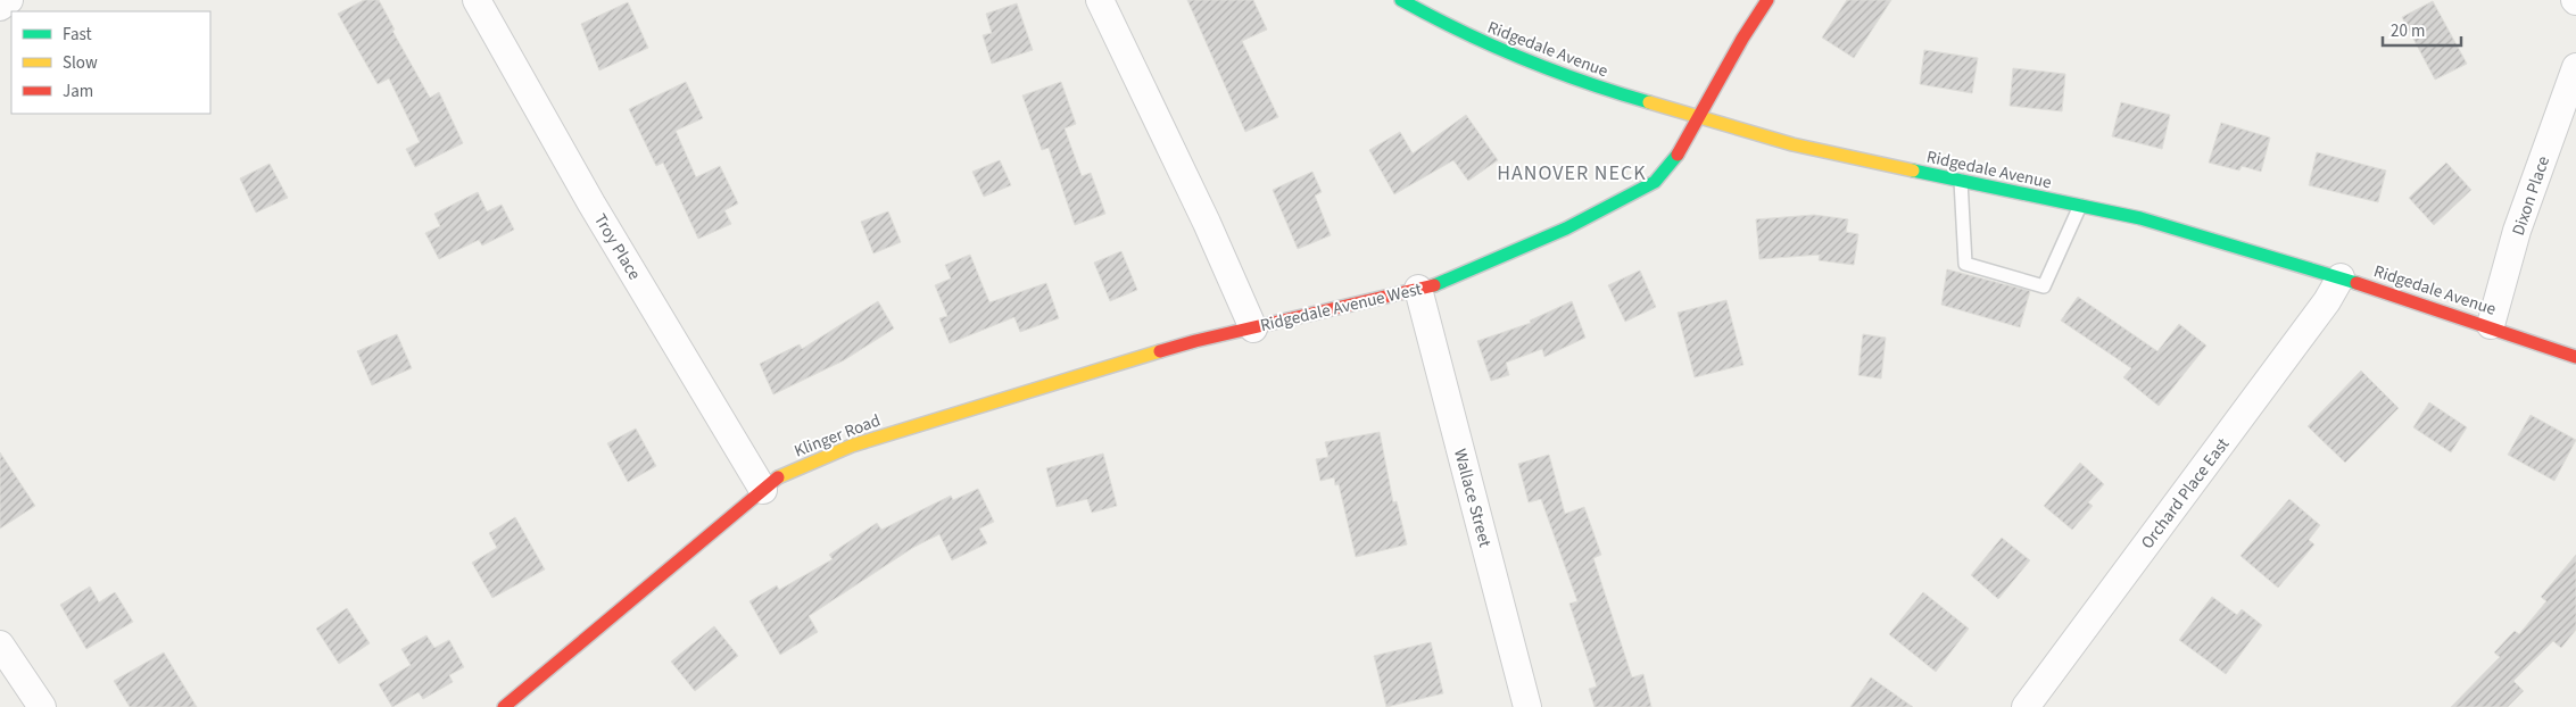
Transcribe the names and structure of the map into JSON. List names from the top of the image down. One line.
{"streets":{"street":["Ridgedale Avenue","Dixon Place","Troy Place","Ridgedale Avenue West","Klinger Road","Orchard Place East","Wallace Street"]},"crossings":[["Ridgedale Avenue","Dixon Place"],["Ridgedale Avenue","Ridgedale Avenue West"],["Ridgedale Avenue","Orchard Place East"],["Troy Place","Klinger Road"],["Ridgedale Avenue West","Klinger Road"],["Ridgedale Avenue West","Wallace Street"]],"districts":["HANOVER NECK"],"legend":["Fast","Slow","Jam"],"scale_bar":"20 m"}
